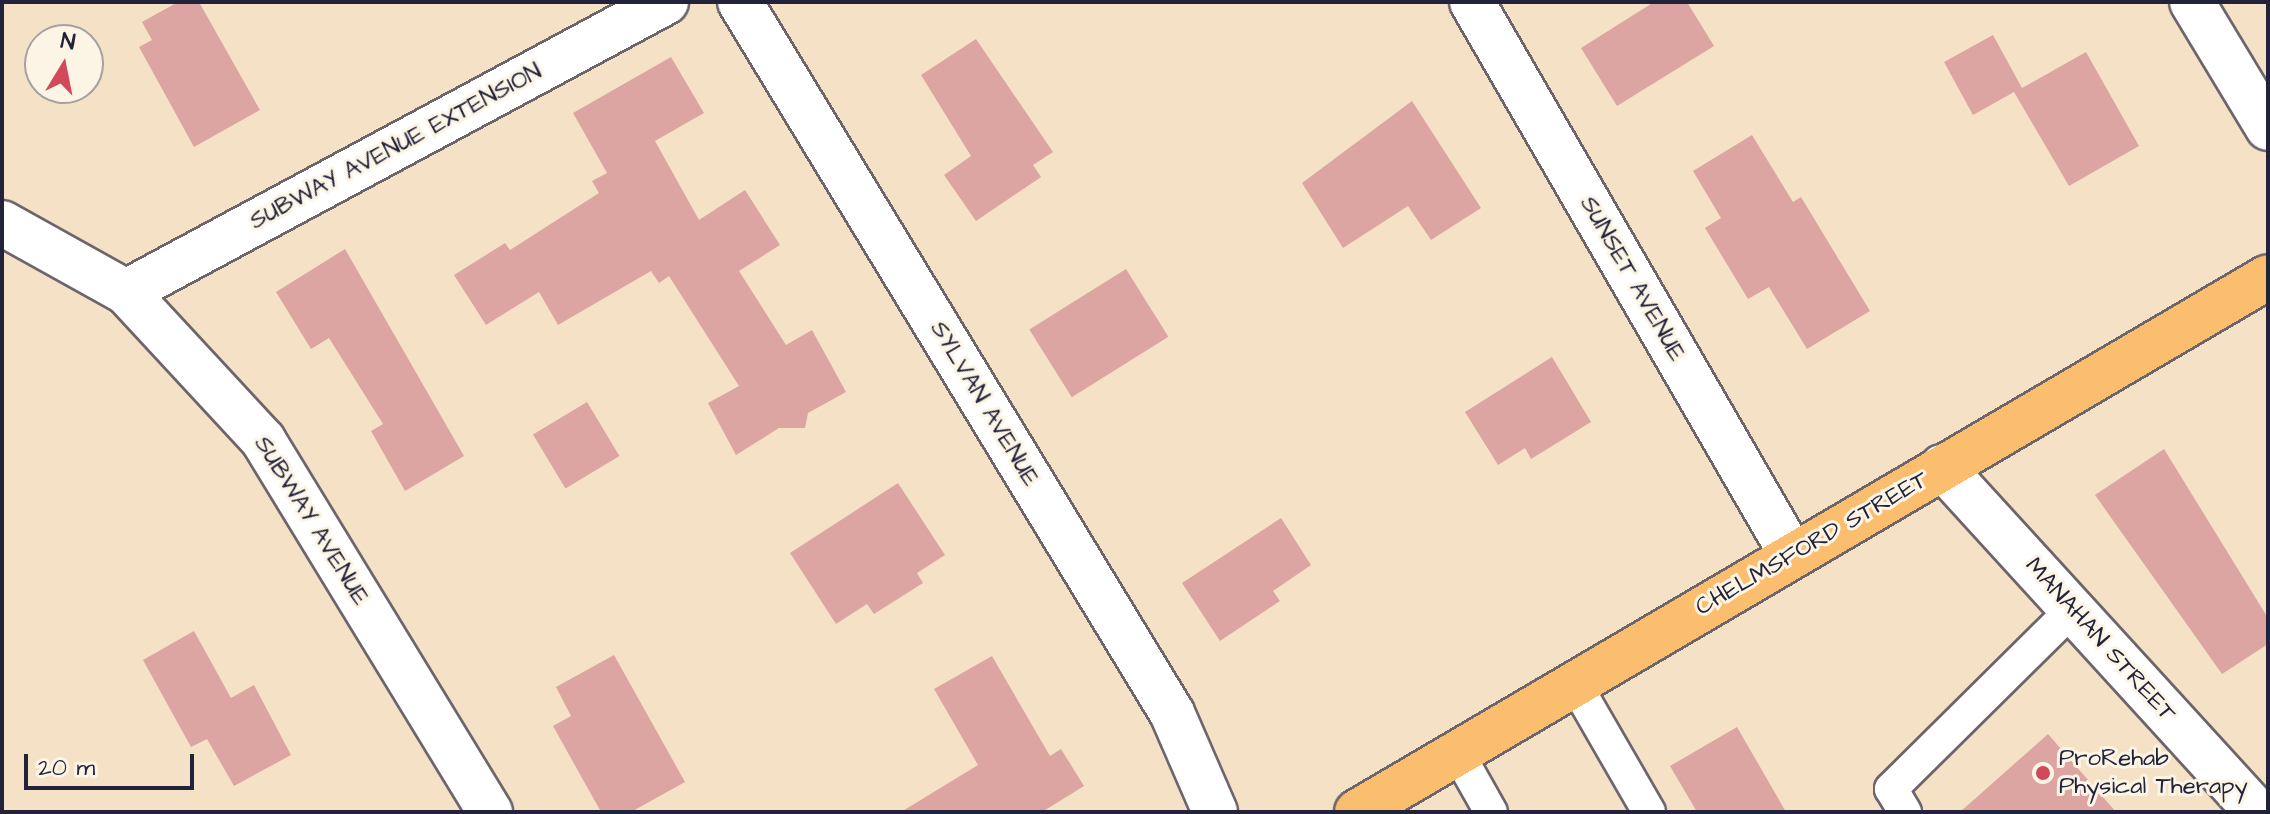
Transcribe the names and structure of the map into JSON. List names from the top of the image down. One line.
{"streets":{"main road":["CHELMSFORD STREET"],"street":["SUBWAY AVENUE EXTENSION","SUNSET AVENUE","SYLVAN AVENUE","SUBWAY AVENUE","MANAHAN STREET"]},"crossings":[["SUBWAY AVENUE EXTENSION","SUBWAY AVENUE"],["SUNSET AVENUE","CHELMSFORD STREET"],["CHELMSFORD STREET","MANAHAN STREET"]],"places":["ProRehab Physical Therapy"],"scale_bar":"20 m","north":"top"}
